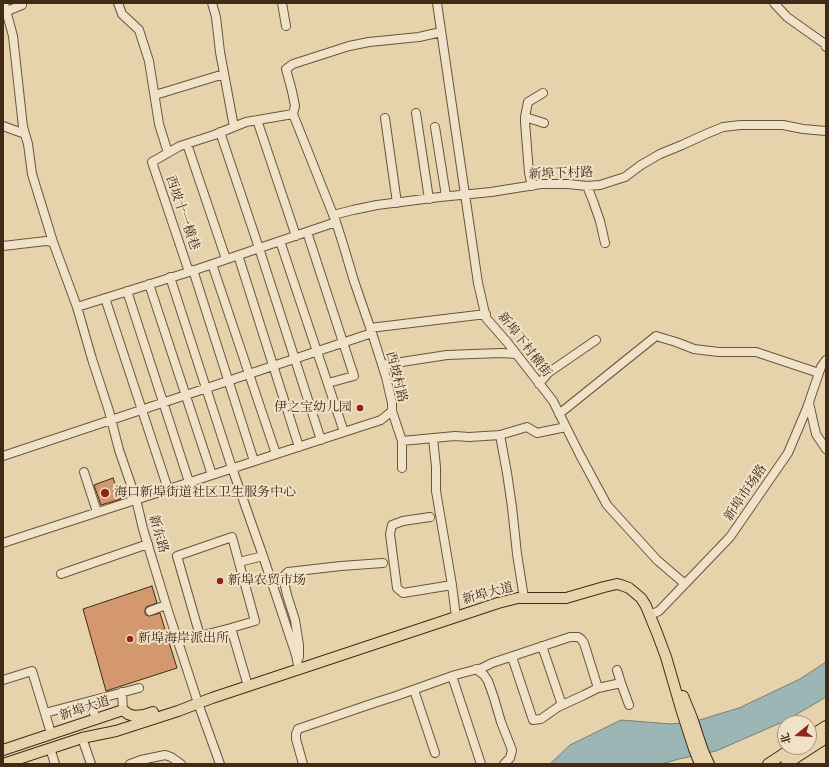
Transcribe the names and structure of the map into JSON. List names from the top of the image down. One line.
{"streets":{"main road":["新埠大道"],"street":["新埠下村路","西坡十一横巷","新埠下村横街","西坡村路","新埠市场路","新东路"]},"crossings":[["新埠下村路","西坡十一横巷"],["新埠下村路","新埠下村横街"],["新埠下村路","西坡村路"],["新埠下村路","新东路"],["西坡十一横巷","西坡村路"],["新埠下村横街","新埠市场路"],["西坡村路","新东路"],["新埠市场路","新埠大道"],["新东路","新埠大道"]],"places":["伊之宝幼儿园","海口新埠街道社区卫生服务中心","新埠农贸市场","新埠海岸派出所"],"north":"left"}
